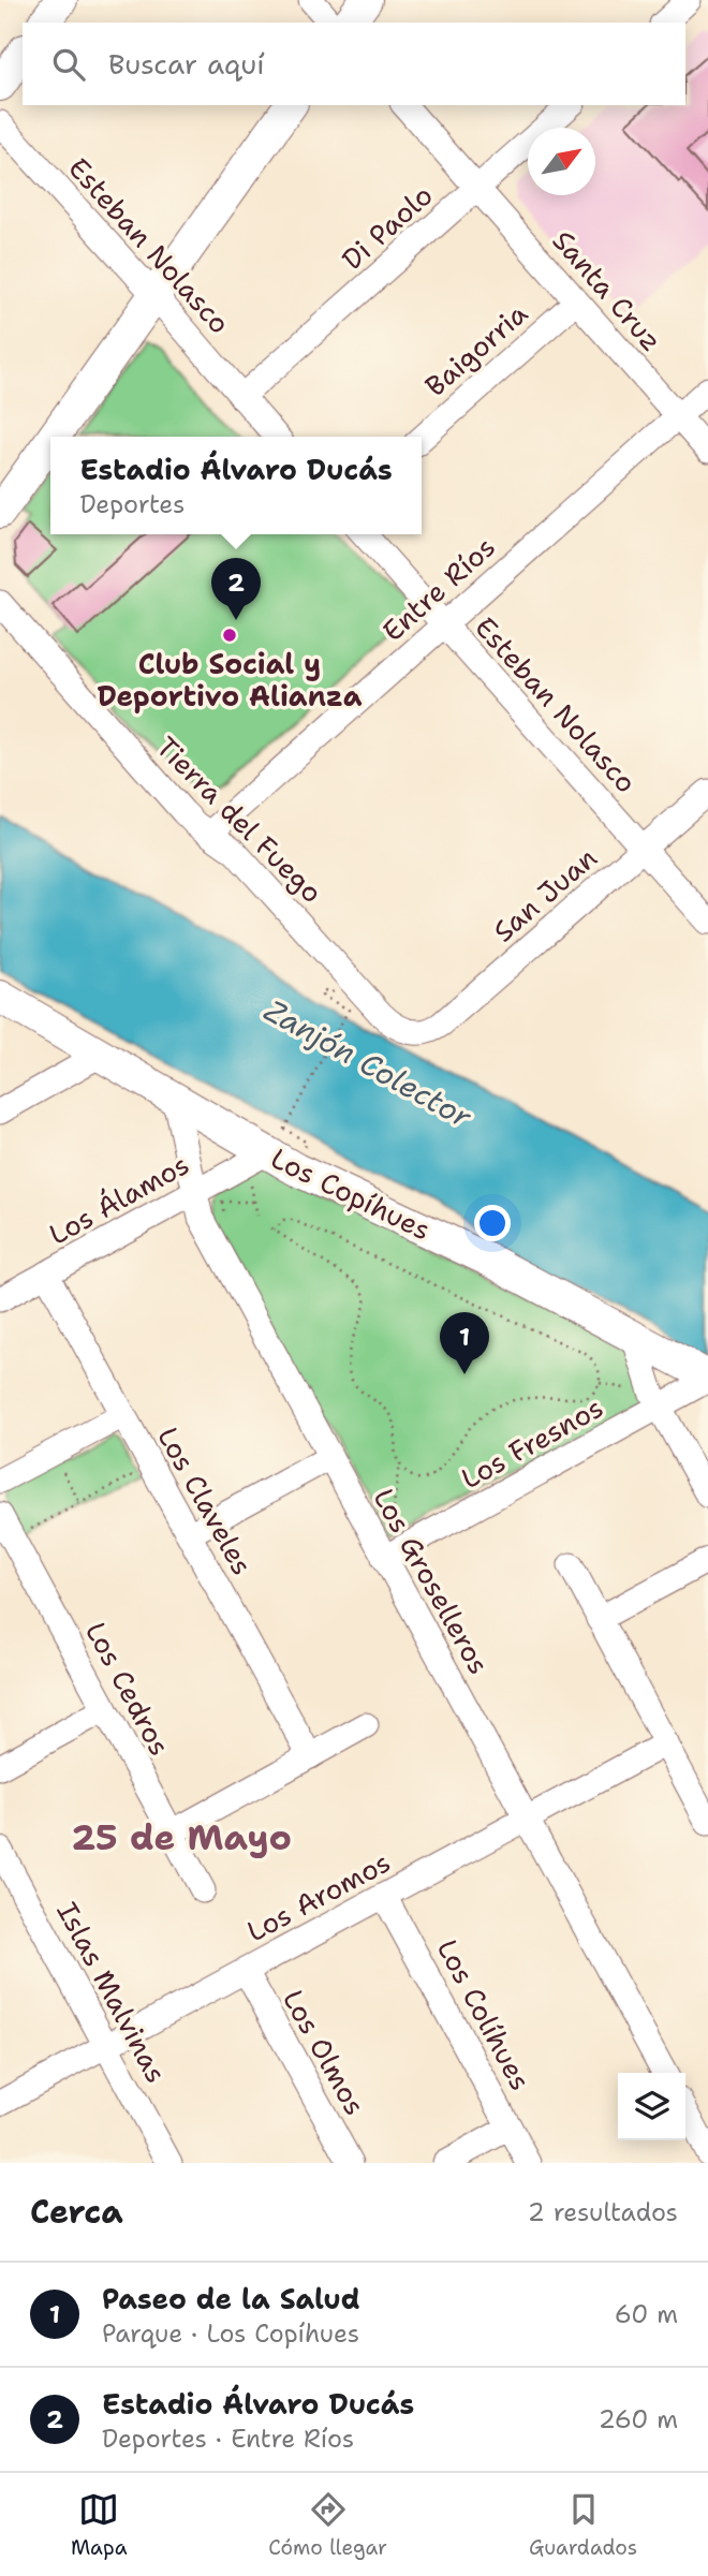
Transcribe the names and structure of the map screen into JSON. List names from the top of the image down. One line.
{"streets":{"main road":["Los Copíhues"],"street":["Di Paolo","Esteban Nolasco","Santa Cruz","Baigorria","Entre Ríos","Tierra del Fuego","San Juan","Los Álamos","Los Fresnos","Los Claveles","Los Groselleros","Los Cedros","Los Aromos","Islas Malvinas","Los Colíhues","Los Olmos"]},"crossings":[["Di Paolo","Esteban Nolasco"],["Di Paolo","Santa Cruz"],["Esteban Nolasco","Entre Ríos"],["Esteban Nolasco","San Juan"],["Santa Cruz","Baigorria"],["Santa Cruz","Entre Ríos"],["Entre Ríos","Tierra del Fuego"],["Tierra del Fuego","San Juan"],["Los Copíhues","Los Álamos"],["Los Copíhues","Los Fresnos"],["Los Copíhues","Los Groselleros"],["Los Álamos","Los Claveles"],["Los Álamos","Los Groselleros"],["Los Fresnos","Los Groselleros"],["Los Groselleros","Los Aromos"],["Los Aromos","Islas Malvinas"],["Los Aromos","Los Colíhues"],["Los Aromos","Los Olmos"]],"districts":["25 de Mayo"],"water":["Zanjón Colector"],"places":["Club Social y Deportivo Alianza"],"north":"top right","page":{"search":"Buscar aquí","popup":["Estadio Álvaro Ducás","Deportes"],"pins":["2","1"],"heading":["Cerca","2 resultados"],"list":[{"mark":"1","name":"Paseo de la Salud","note":"Parque · Los Copíhues","value":"60 m"},{"mark":"2","name":"Estadio Álvaro Ducás","note":"Deportes · Entre Ríos","value":"260 m"}],"nav":["Mapa","Cómo llegar","Guardados"]}}
